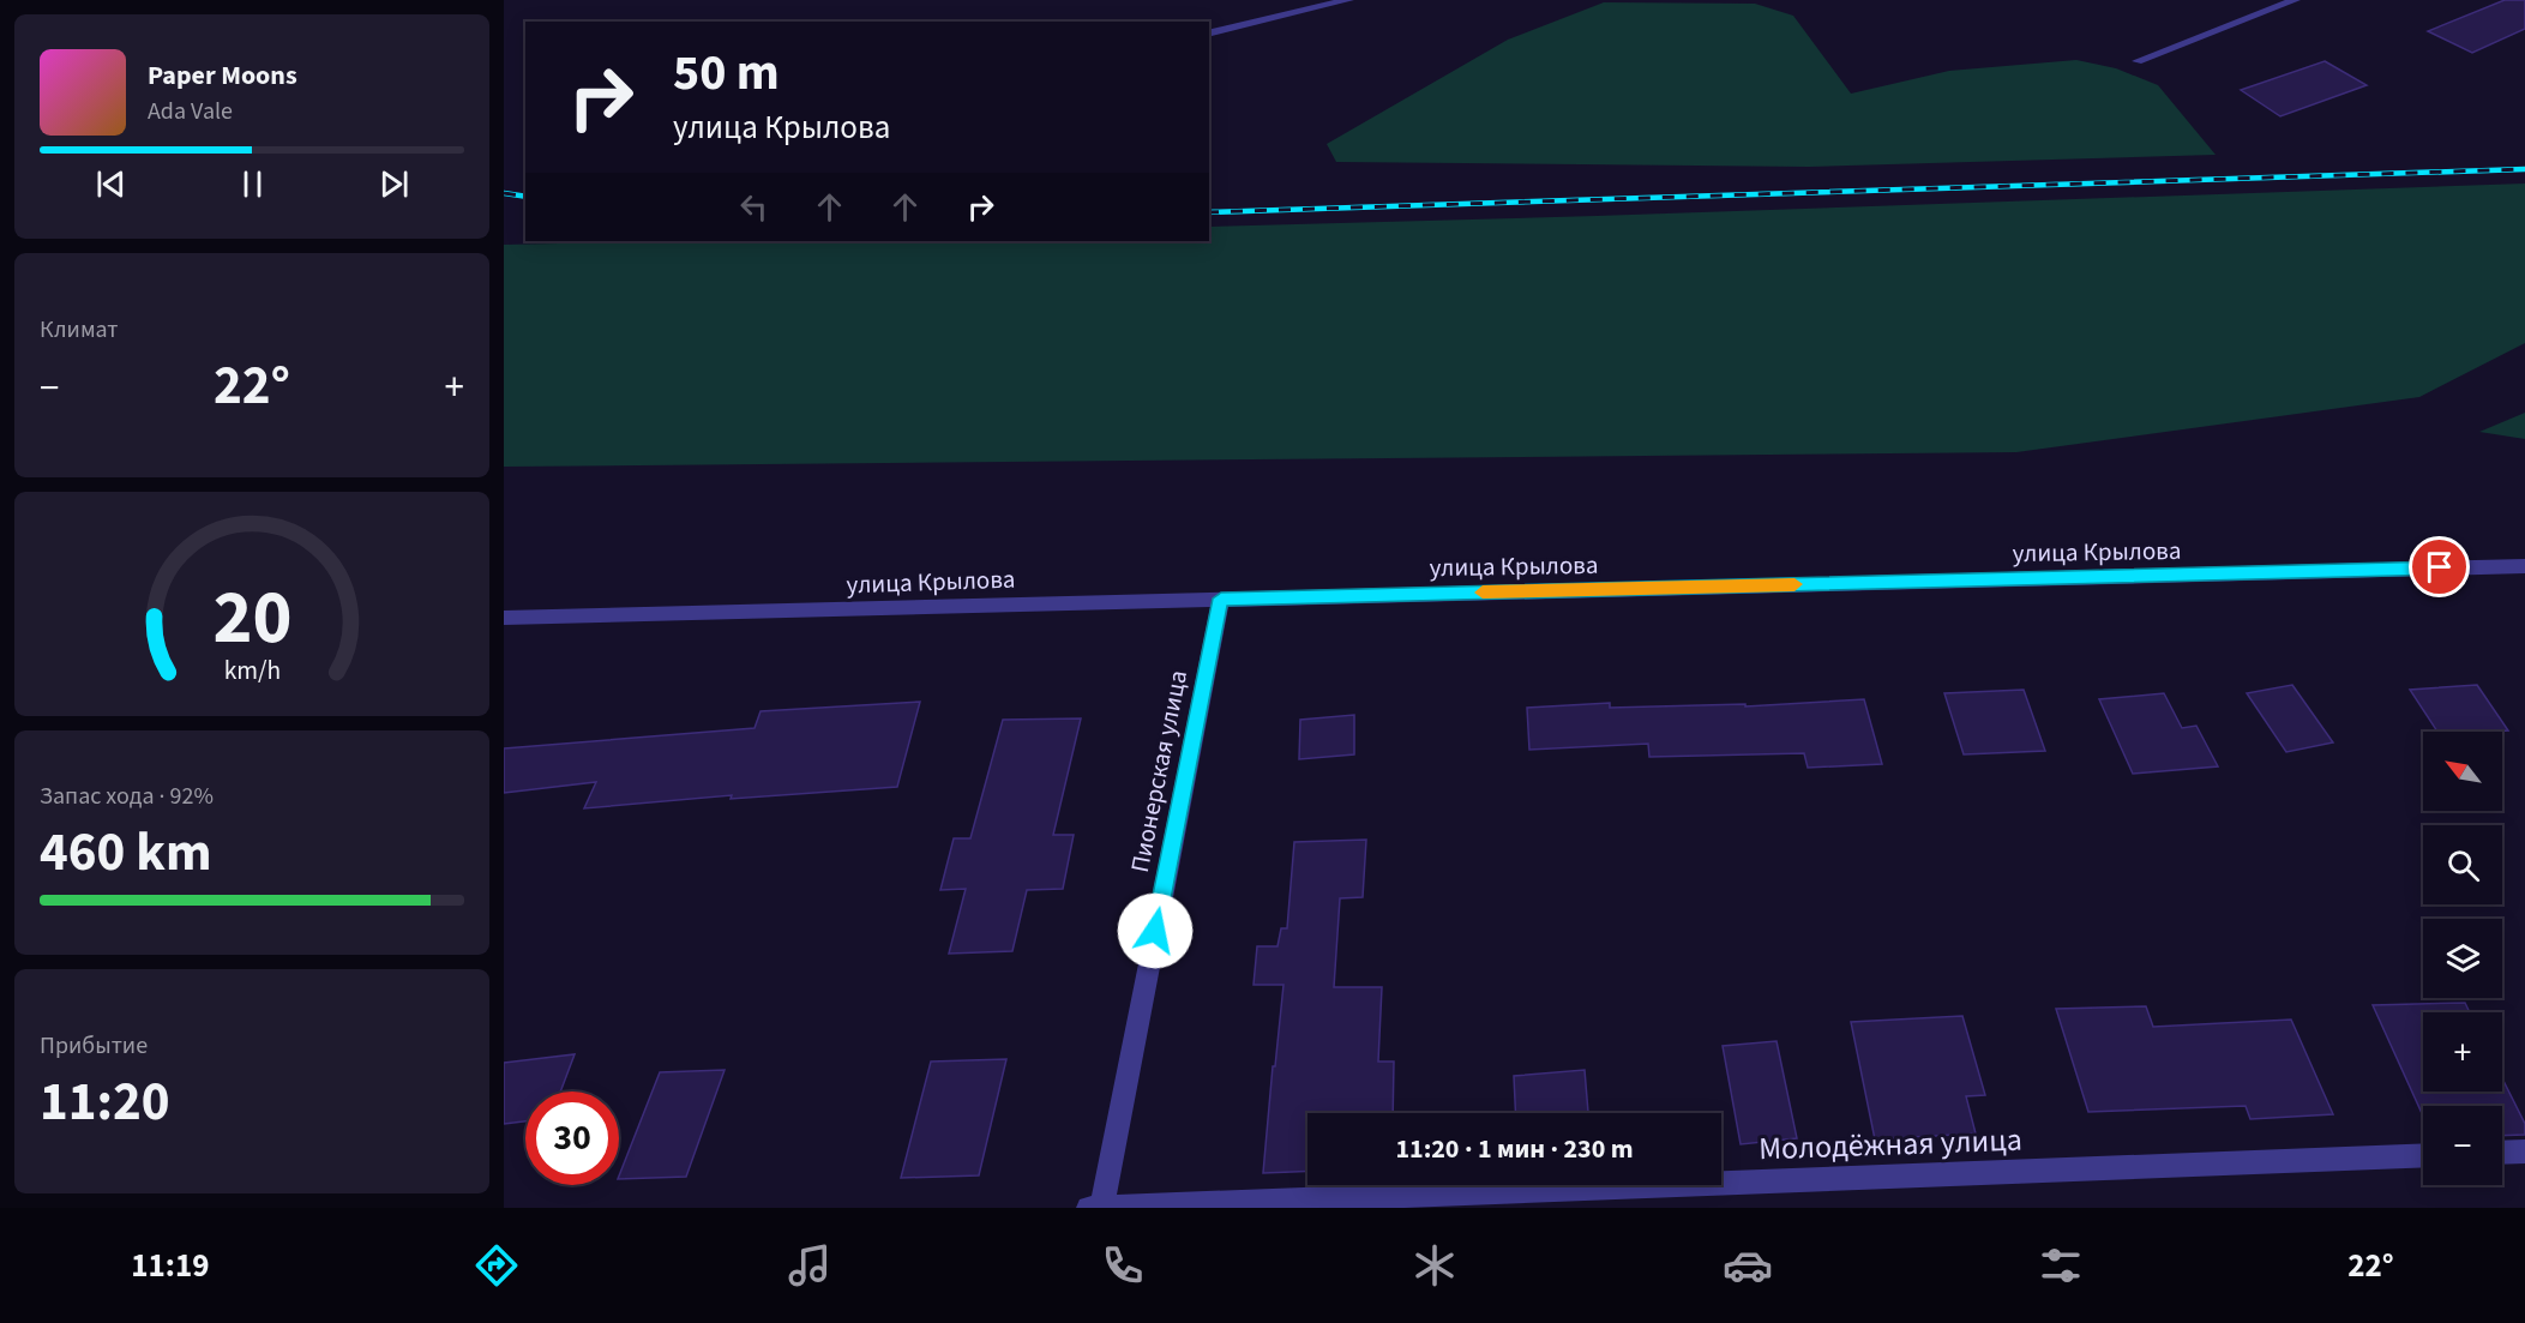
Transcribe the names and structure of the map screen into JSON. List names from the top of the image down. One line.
{"streets":{"street":["улица Крылова","Пионерская улица","Молодёжная улица"]},"crossings":[["улица Крылова","Пионерская улица"],["Пионерская улица","Молодёжная улица"]],"north":"top left","page":{"turn":["50 m","улица Крылова"],"song":["Paper Moons","Ada Vale"],"tile":["Климат",["Запас хода · 92%","460 km"],["Прибытие","11:20"]],"heat":["−","22°","+"],"map_buttons":["+","−"],"limit":"30","trip":"11:20 · 1 мин · 230 m","tabs":["11:19","22°"],"gauge":["20","km/h"]}}
